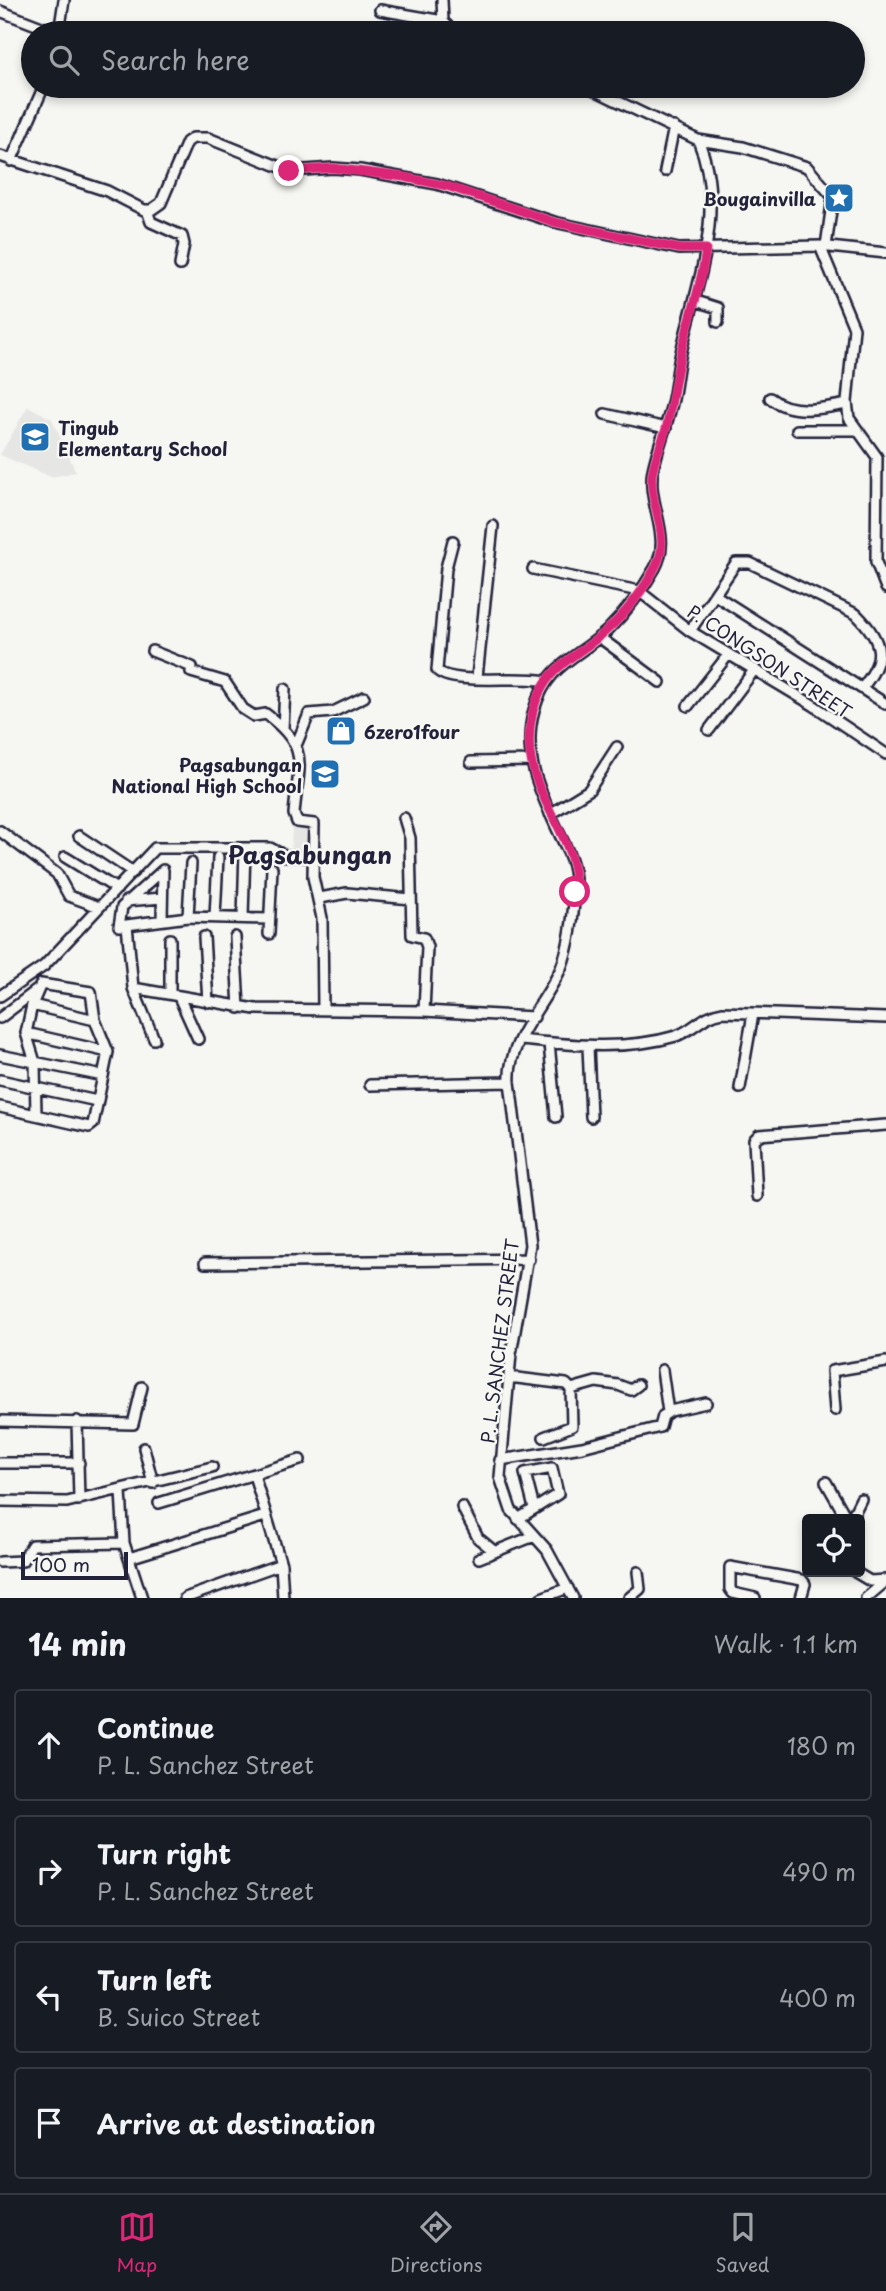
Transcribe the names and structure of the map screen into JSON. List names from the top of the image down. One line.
{"streets":{"street":["P. CONGSON STREET","P. L. SANCHEZ STREET"]},"crossings":[["P. CONGSON STREET","P. L. SANCHEZ STREET"]],"districts":["Pagsabungan"],"places":{"place":["Bougainvilla"],"school or university":["Tingub Elementary School","Pagsabungan National High School"],"shop":["6zero1four"]},"scale_bar":"100 m","page":{"search":"Search here","scale":"100 m","heading":["14 min","Walk · 1.1 km"],"list":[["Continue","P. L. Sanchez Street","180 m"],["Turn right","P. L. Sanchez Street","490 m"],["Turn left","B. Suico Street","400 m"],"Arrive at destination"],"nav":["Map","Directions","Saved"]}}
